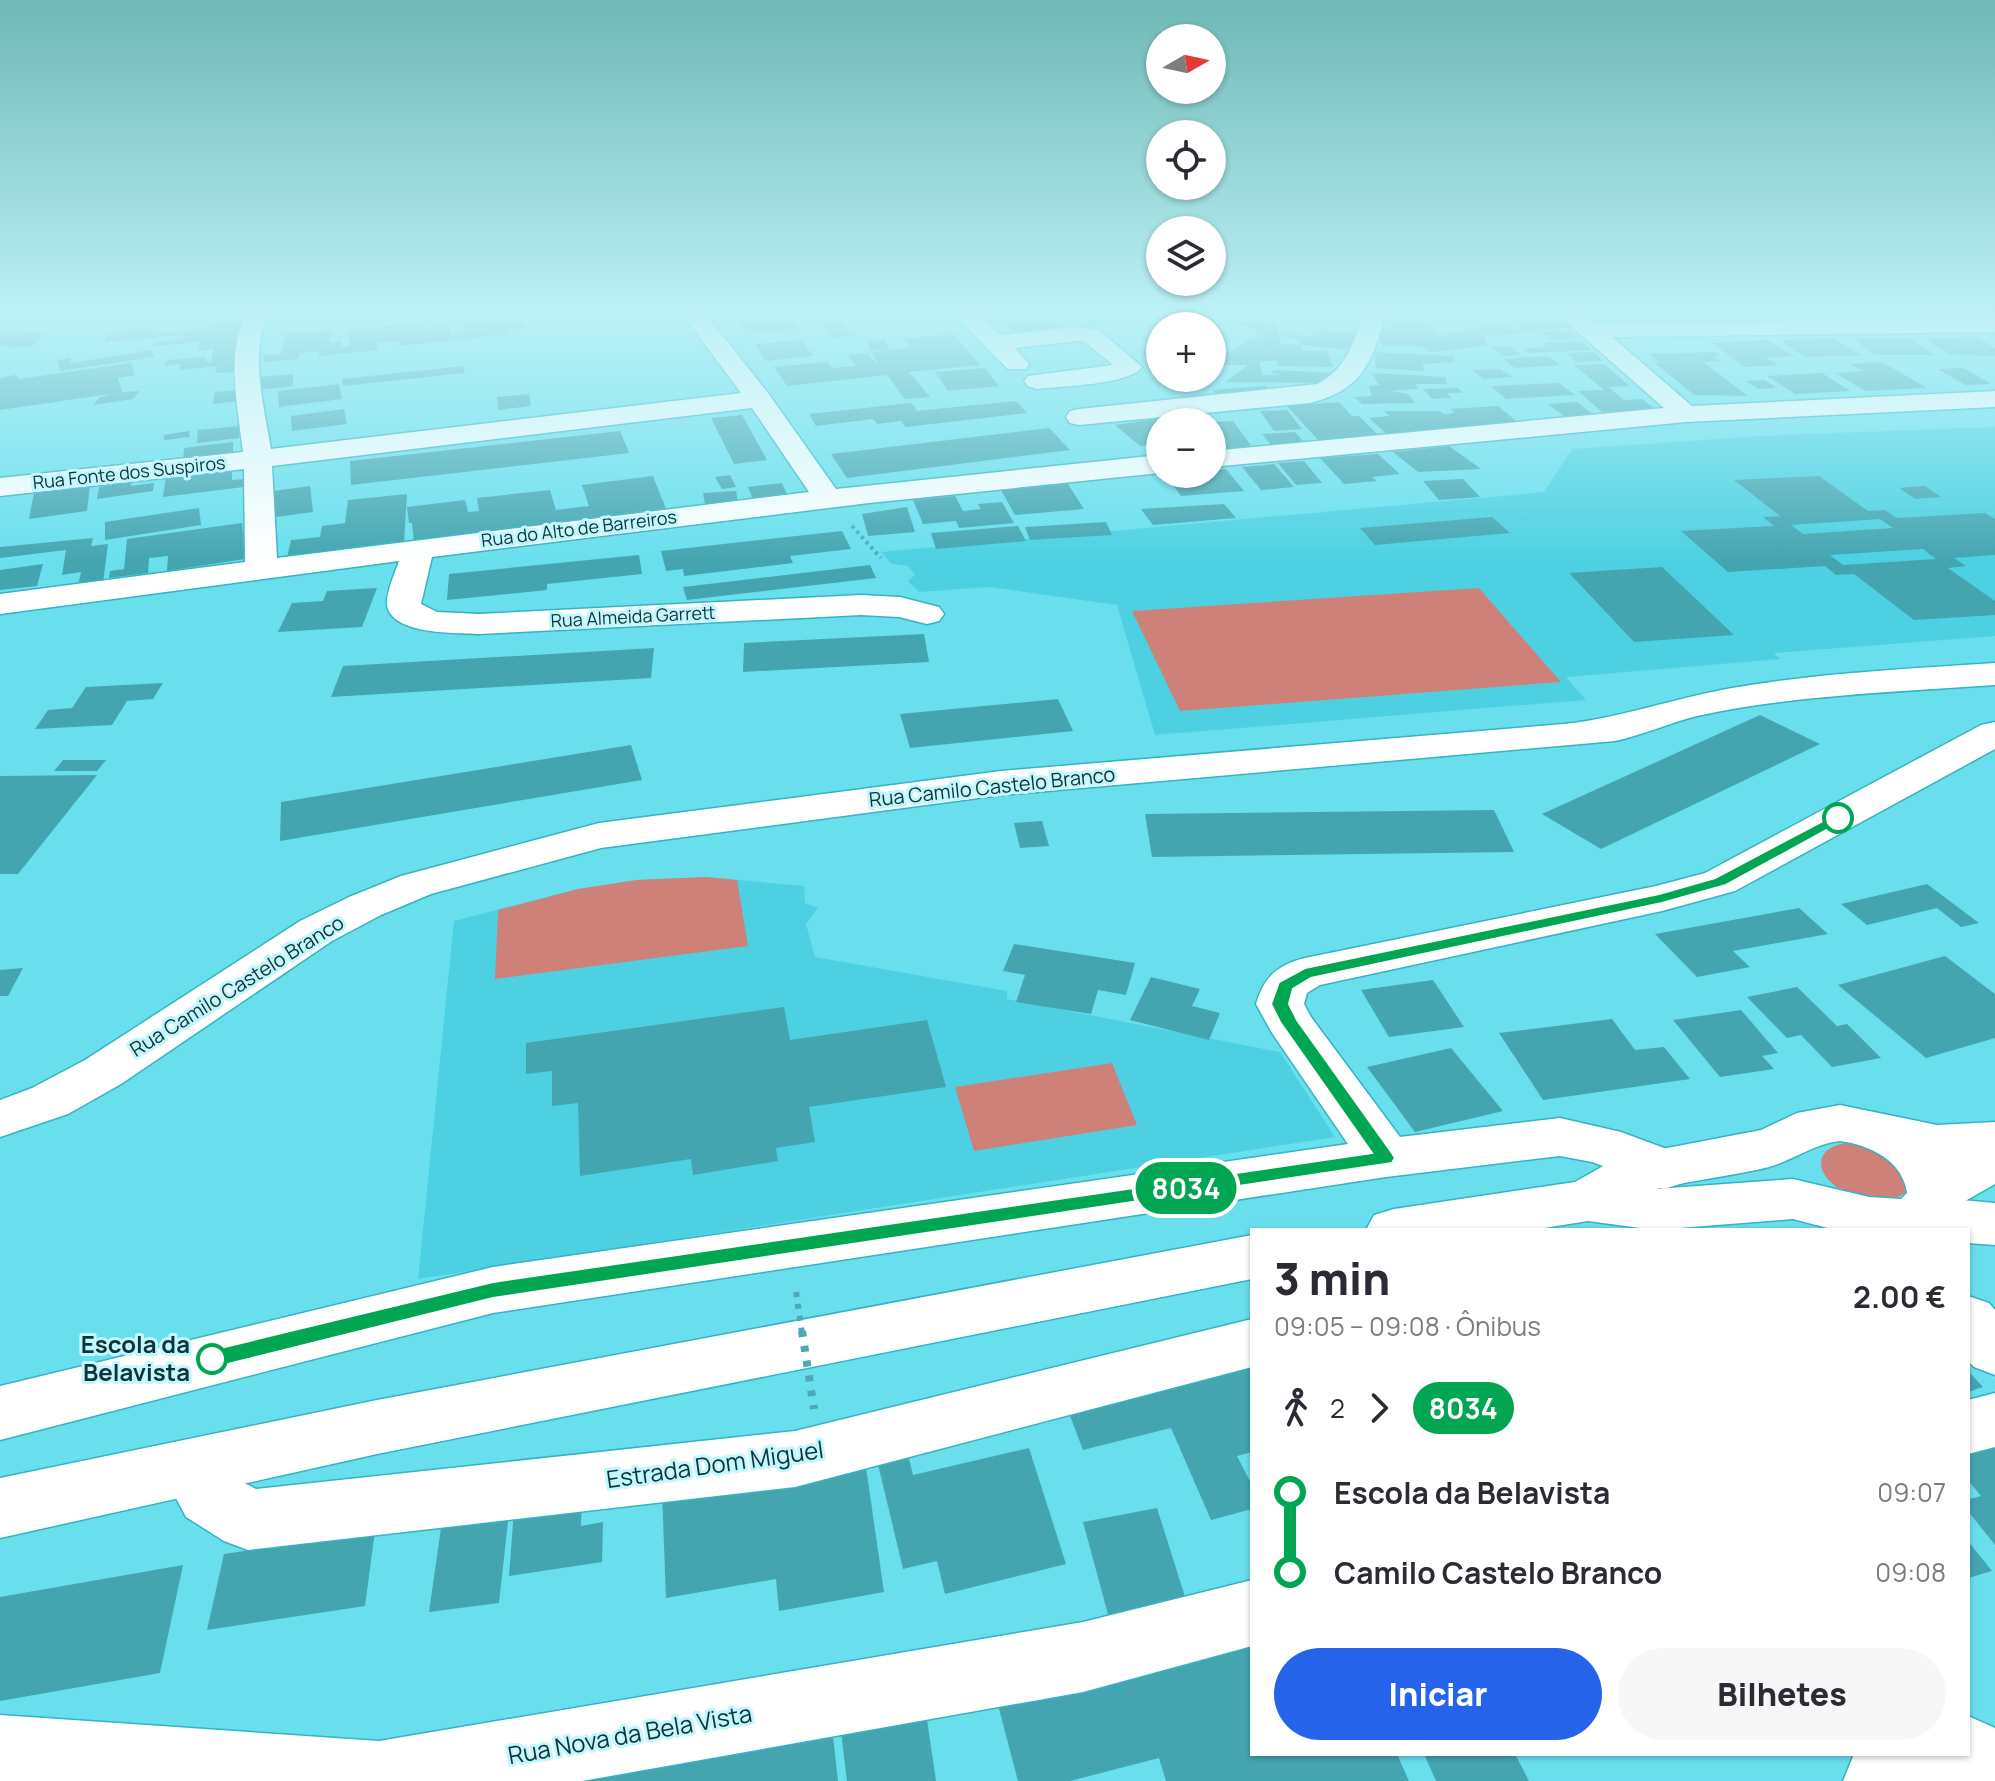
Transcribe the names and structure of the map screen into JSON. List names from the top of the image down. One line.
{"streets":{"street":["Rua Fonte dos Suspiros","Rua do Alto de Barreiros","Rua Almeida Garrett","Rua Camilo Castelo Branco","Estrada Dom Miguel","Rua Nova da Bela Vista"]},"crossings":[["Rua do Alto de Barreiros","Rua Almeida Garrett"]],"places":["Escola da Belavista"],"lines":["bus line 8034"],"north":"right","page":{"on_map":"8034","map_buttons":["+","−"],"heading":["3 min","09:05 – 09:08 · Ônibus","2.00 €"],"legs":["2","8034"],"list":[{"name":"Escola da Belavista","value":"09:07"},{"name":"Camilo Castelo Branco","value":"09:08"}],"buttons":["Iniciar","Bilhetes"]}}
